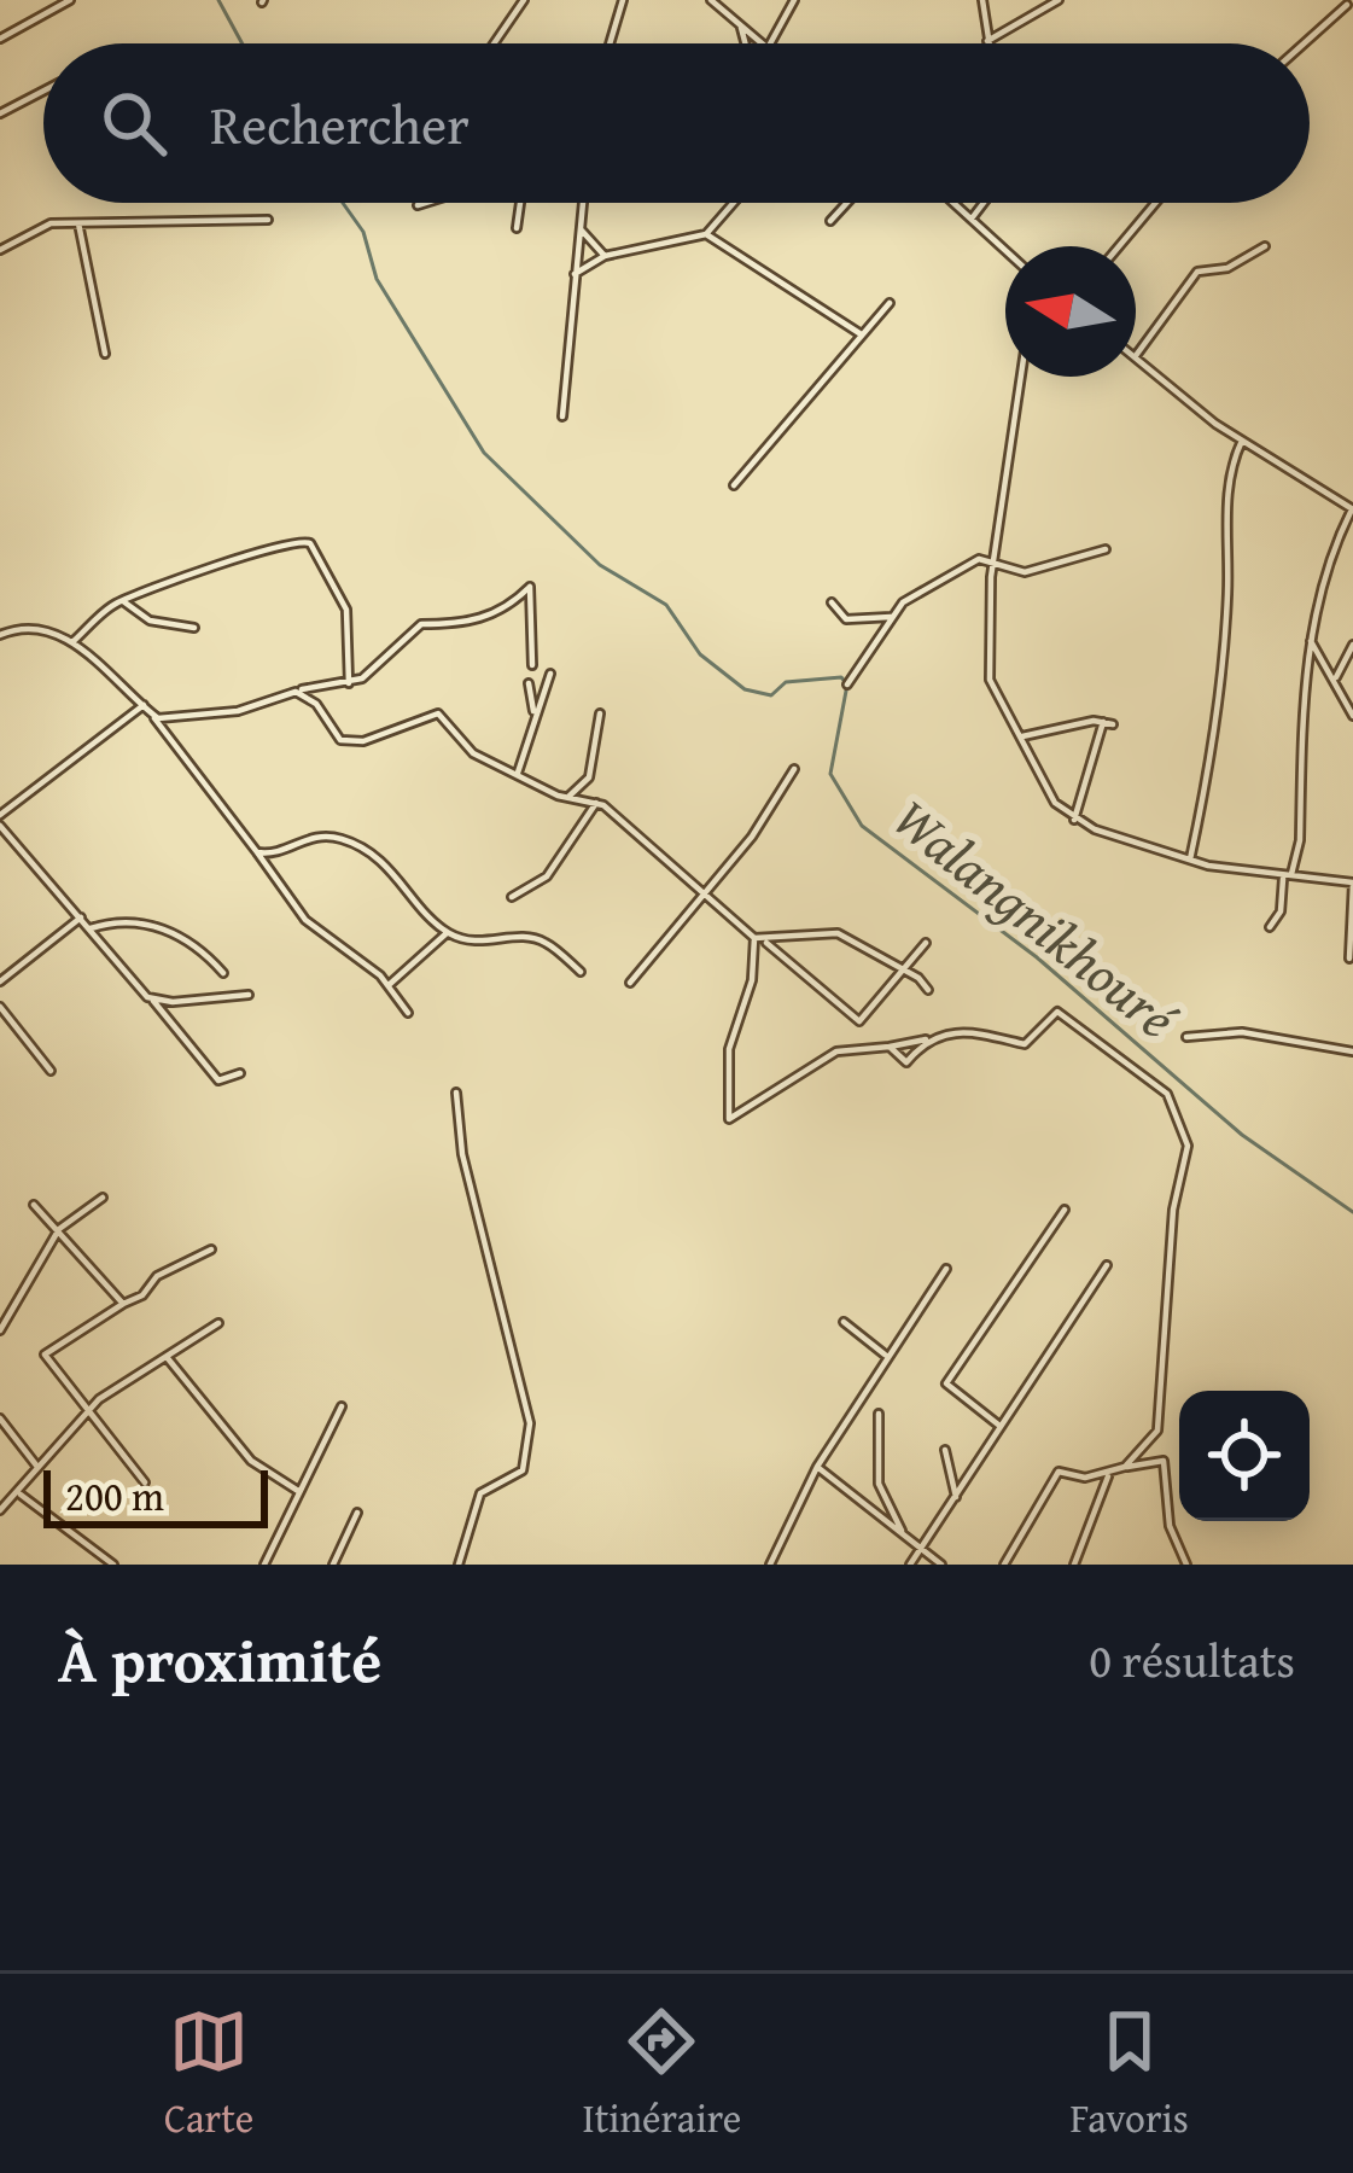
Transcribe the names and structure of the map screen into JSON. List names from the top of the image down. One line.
{"water":["Walangnikhouré"],"scale_bar":"200 m","north":"left","page":{"search":"Rechercher","scale":"200 m","heading":["À proximité","0 résultats"],"nav":["Carte","Itinéraire","Favoris"]}}
